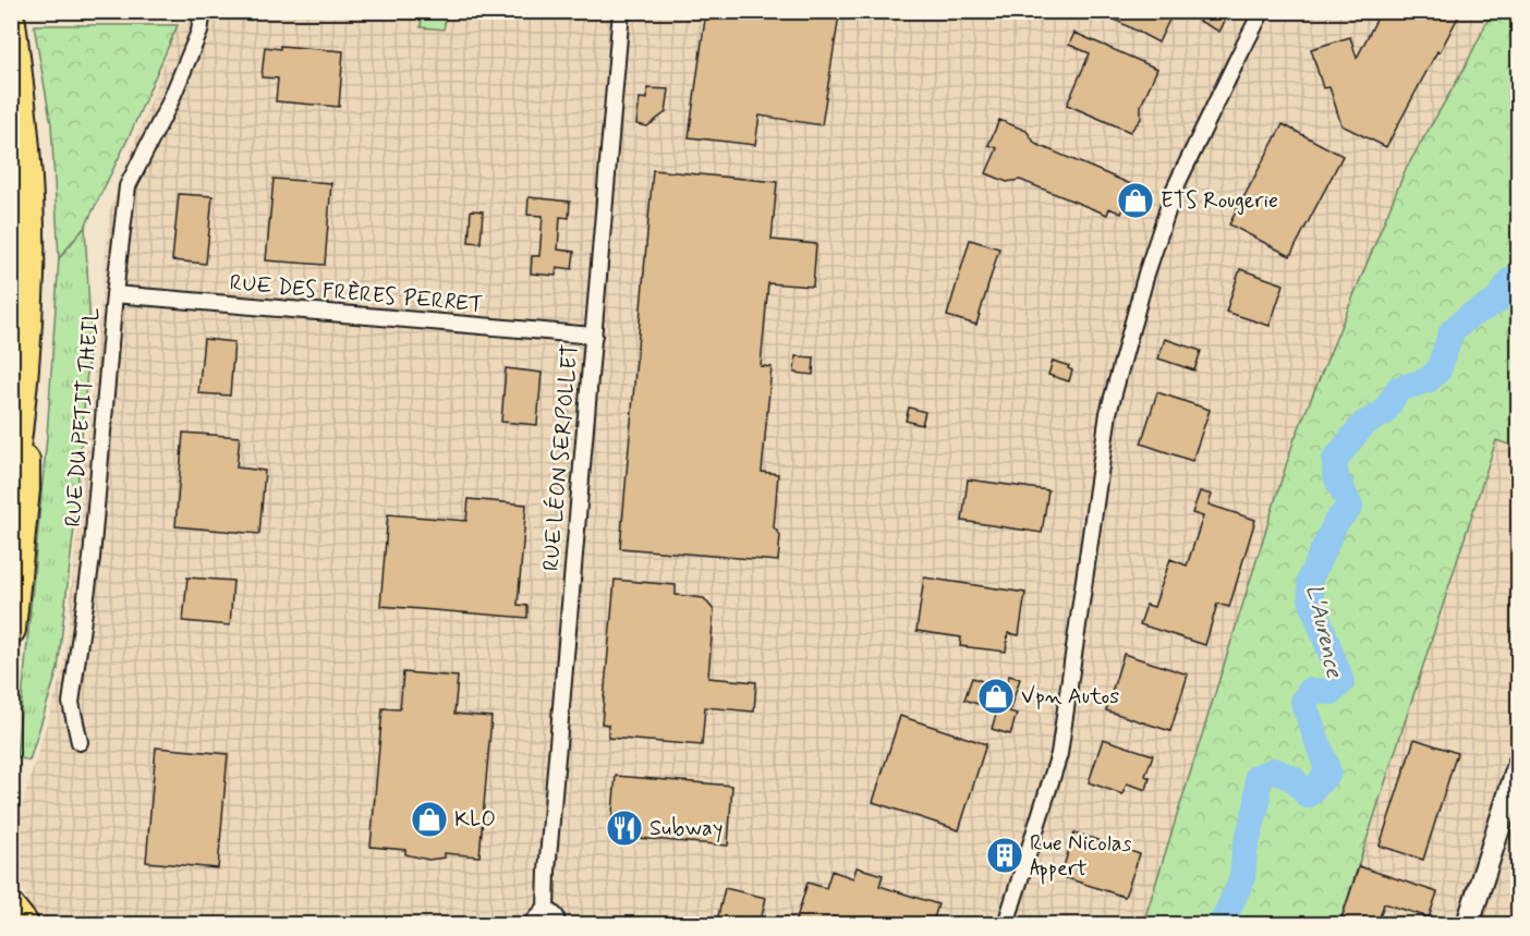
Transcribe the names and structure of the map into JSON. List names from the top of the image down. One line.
{"streets":{"street":["RUE DES FRÈRES PERRET","RUE DU PETIT THEIL","RUE LÉON SERPOLLET"]},"crossings":[["RUE DES FRÈRES PERRET","RUE DU PETIT THEIL"],["RUE DES FRÈRES PERRET","RUE LÉON SERPOLLET"]],"water":["L'Aurence"],"places":{"shop":["ETS Rougerie","Vpn Autos","KLO"],"restaurant":["Subway"],"building":["Rue Nicolas Appert"]}}
